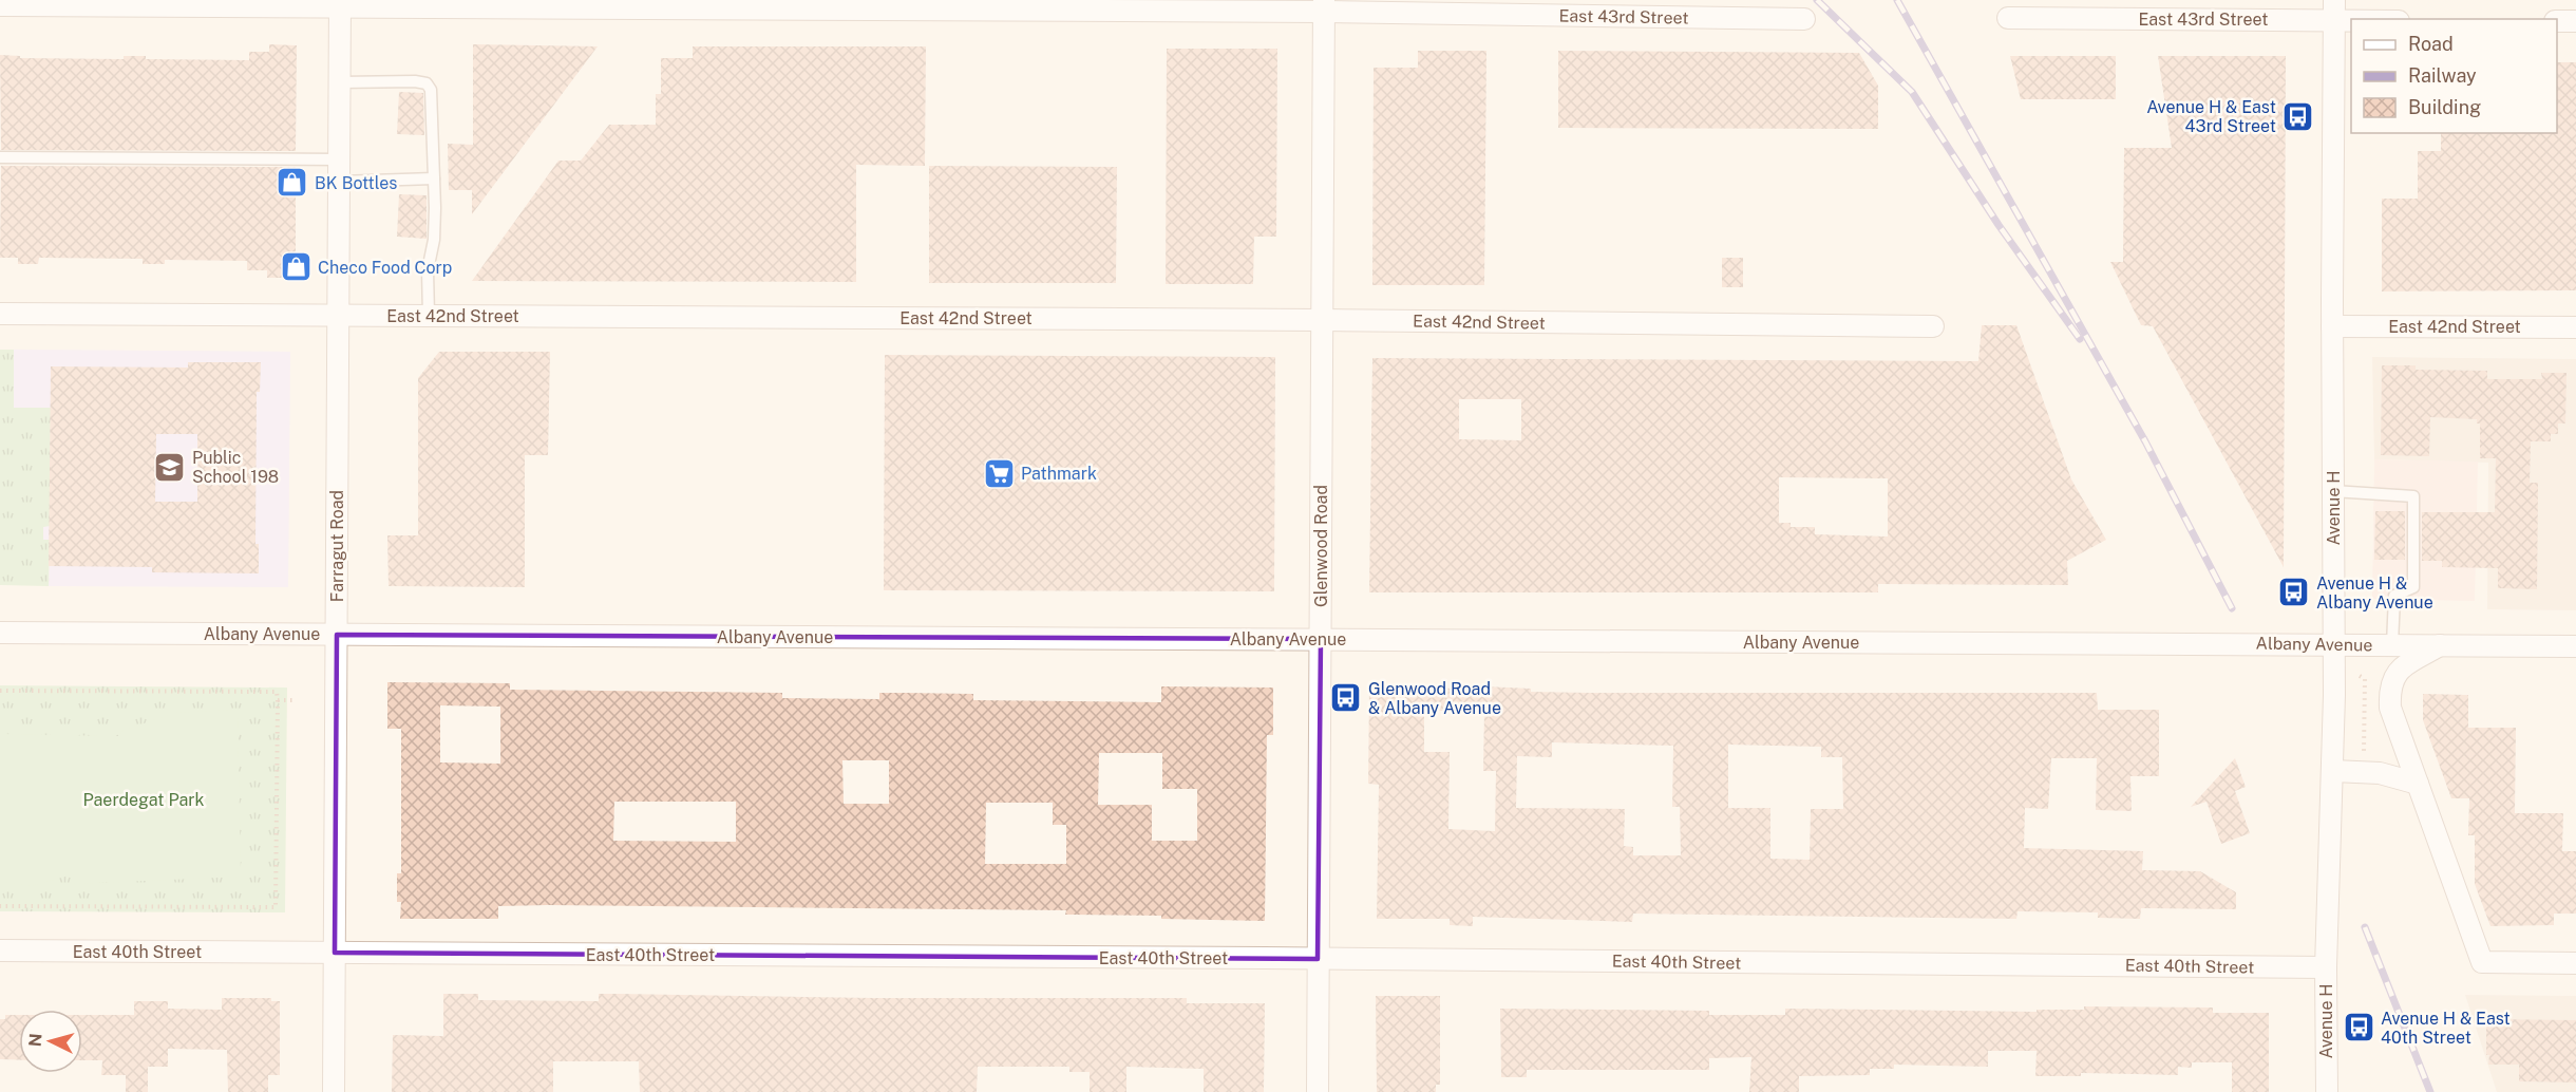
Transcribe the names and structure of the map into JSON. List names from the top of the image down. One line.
{"streets":{"street":["East 43rd Street","East 42nd Street","Avenue H","Farragut Road","Glenwood Road","Albany Avenue","East 40th Street"]},"crossings":[["East 43rd Street","Avenue H"],["East 43rd Street","Farragut Road"],["East 43rd Street","Glenwood Road"],["East 42nd Street","Avenue H"],["East 42nd Street","Farragut Road"],["East 42nd Street","Glenwood Road"],["Avenue H","Albany Avenue"],["Avenue H","East 40th Street"],["Farragut Road","Albany Avenue"],["Farragut Road","East 40th Street"],["Glenwood Road","Albany Avenue"],["Glenwood Road","East 40th Street"]],"parks":["Paerdegat Park"],"places":{"bus stop":["Avenue H & East 43rd Street","Avenue H & Albany Avenue","Glenwood Road & Albany Avenue","Avenue H & East 40th Street"],"shop":["BK Bottles","Checo Food Corp"],"school or university":["Public School 198"],"supermarket":["Pathmark"]},"legend":["Road","Railway","Building"],"north":"left"}
